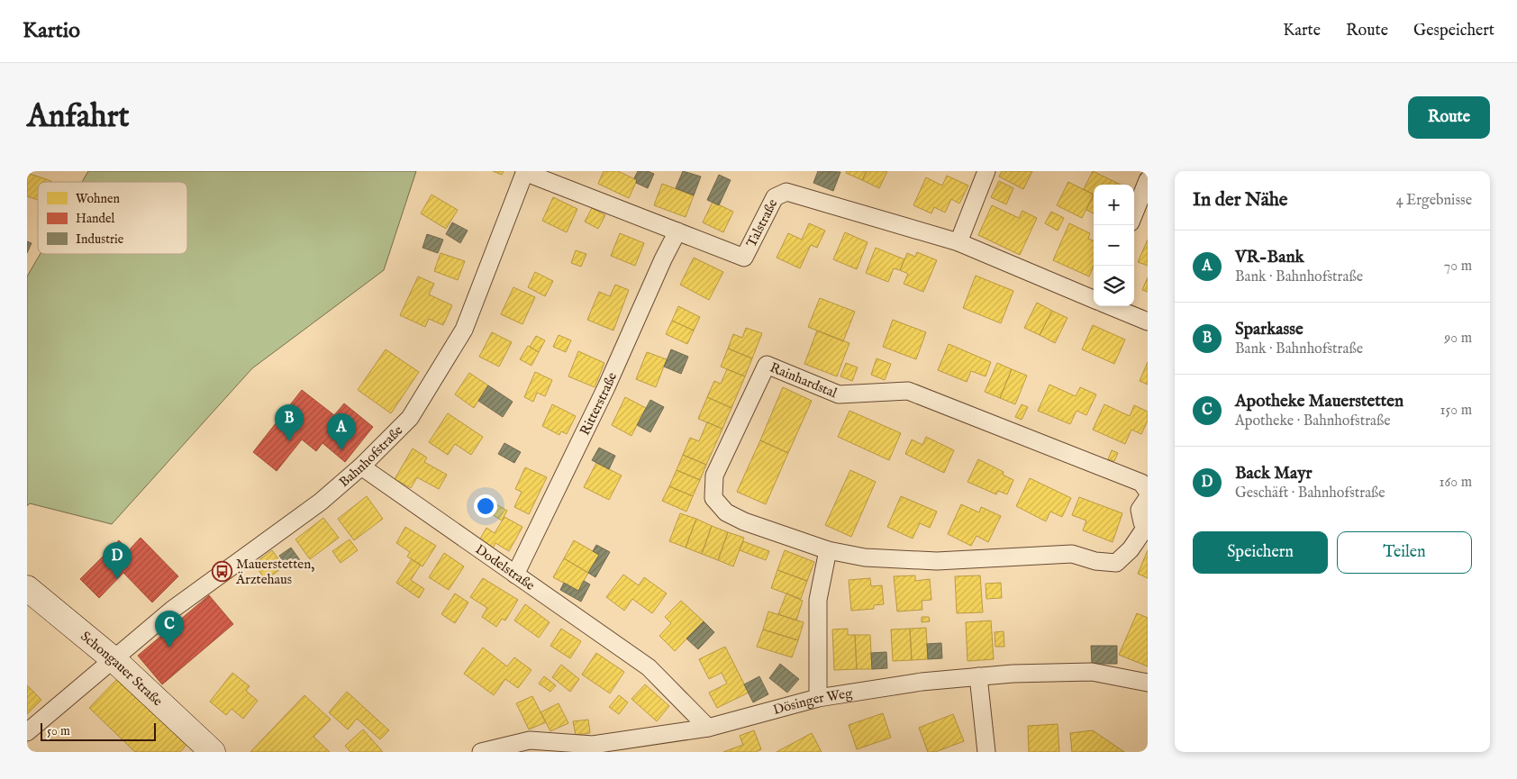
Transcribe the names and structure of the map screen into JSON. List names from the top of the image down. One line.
{"streets":{"main road":["Schongauer Straße"],"street":["Talstraße","Rainhardstal","Ritterstraße","Bahnhofstraße","Dodelstraße","Dösinger Weg"]},"crossings":[["Talstraße","Ritterstraße"],["Talstraße","Bahnhofstraße"],["Ritterstraße","Dodelstraße"],["Bahnhofstraße","Dodelstraße"],["Bahnhofstraße","Schongauer Straße"],["Dodelstraße","Dösinger Weg"]],"places":{"bus stop":["Mauerstetten, Ärztehaus"]},"legend":["Wohnen","Handel","Industrie"],"scale_bar":"50 m","page":{"header":"Kartio","nav":["Karte","Route","Gespeichert"],"buttons":["Route",["Speichern","Teilen"]],"title":"Anfahrt","heading":["In der Nähe","4 Ergebnisse"],"map_buttons":["+","−"],"list":[{"mark":"A","name":"VR-Bank","note":"Bank · Bahnhofstraße","value":"70 m"},{"mark":"B","name":"Sparkasse","note":"Bank · Bahnhofstraße","value":"90 m"},{"mark":"C","name":"Apotheke Mauerstetten","note":"Apotheke · Bahnhofstraße","value":"150 m"},{"mark":"D","name":"Back Mayr","note":"Geschäft · Bahnhofstraße","value":"160 m"}],"pins":["B","A","D","C"],"scale":"50 m"}}
